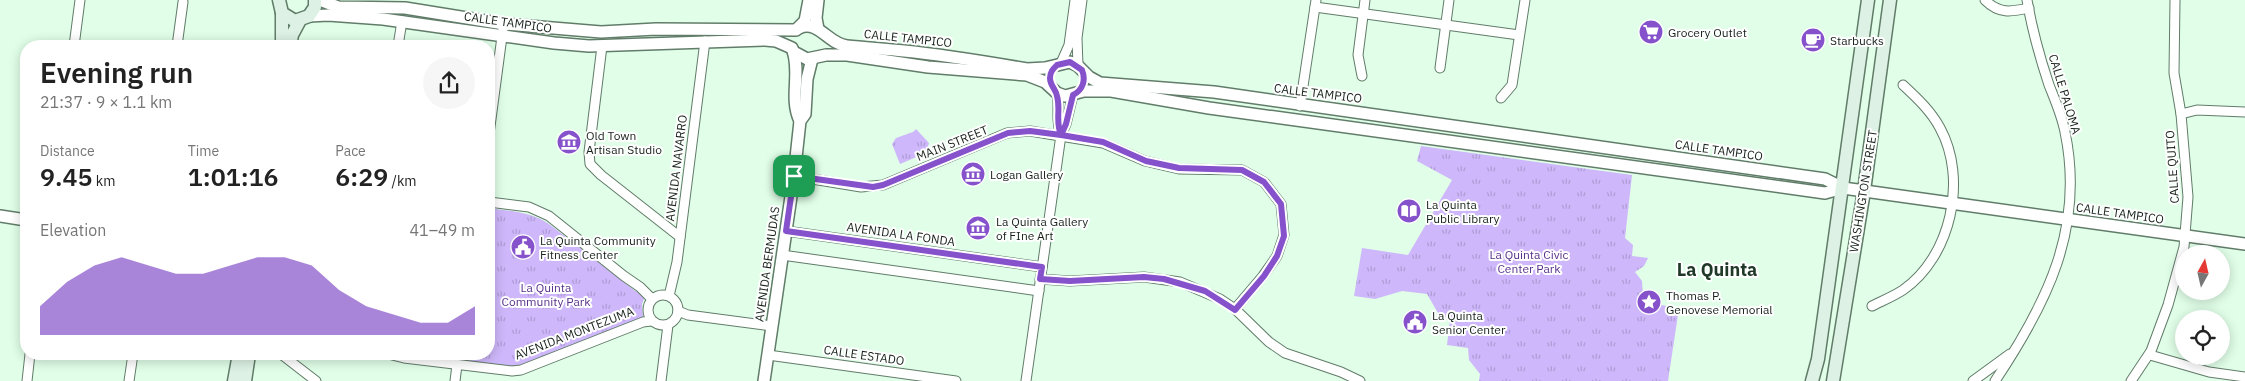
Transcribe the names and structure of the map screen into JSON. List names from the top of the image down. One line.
{"streets":{"main road":["WASHINGTON STREET"],"street":["CALLE TAMPICO","CALLE PALOMA","MAIN STREET","CALLE QUITO","AVENIDA NAVARRO","AVENIDA LA FONDA","AVENIDA BERMUDAS","AVENIDA MONTEZUMA","CALLE ESTADO"]},"crossings":[["CALLE TAMPICO","CALLE PALOMA"],["CALLE TAMPICO","CALLE QUITO"],["CALLE TAMPICO","AVENIDA NAVARRO"],["CALLE TAMPICO","WASHINGTON STREET"],["CALLE TAMPICO","AVENIDA BERMUDAS"],["MAIN STREET","AVENIDA BERMUDAS"],["AVENIDA NAVARRO","AVENIDA MONTEZUMA"],["AVENIDA LA FONDA","AVENIDA BERMUDAS"],["AVENIDA BERMUDAS","CALLE ESTADO"]],"districts":["La Quinta"],"parks":["La Quinta Civic Center Park","La Quinta Community Park"],"places":{"supermarket":["Grocery Outlet"],"cafe":["Starbucks"],"museum":["Old Town Artisan Studio","Logan Gallery","La Quinta Gallery of FIne Art"],"library":["La Quinta Public Library"],"public building":["La Quinta Community Fitness Center","La Quinta Senior Center"],"place":["Thomas P. Genovese Memorial"]},"north":"top","page":{"heading":["Evening run","21:37 · 9 × 1.1 km"],"stats":[["Distance","9.45 km"],["Time","1:01:16"],["Pace","6:29 /km"]],"chart":["Elevation","41–49 m"]}}
